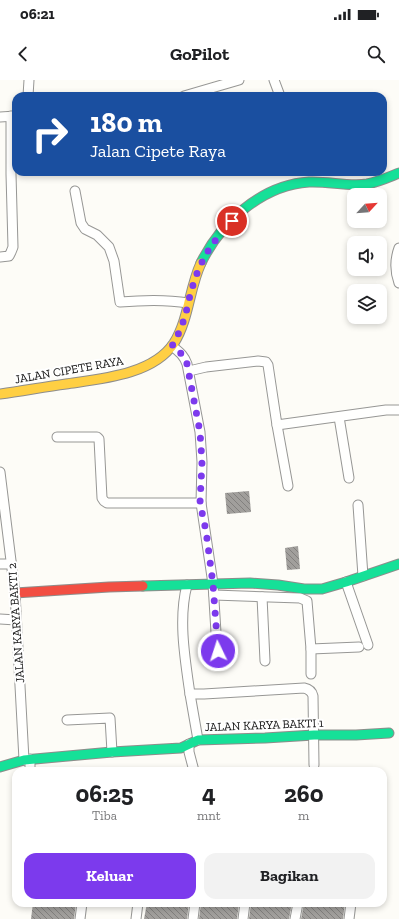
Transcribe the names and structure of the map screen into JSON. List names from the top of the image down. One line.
{"streets":{"street":["JALAN CIPETE RAYA","JALAN KARYA BAKTI 2","JALAN KARYA BAKTI 1"]},"crossings":[["JALAN KARYA BAKTI 2","JALAN KARYA BAKTI 1"]],"north":"top right","page":{"status":"06:21","header":"GoPilot","turn":["180 m","Jalan Cipete Raya"],"eta":["06:25","Tiba","4","mnt","260","m"],"buttons":["Keluar","Bagikan"]}}
